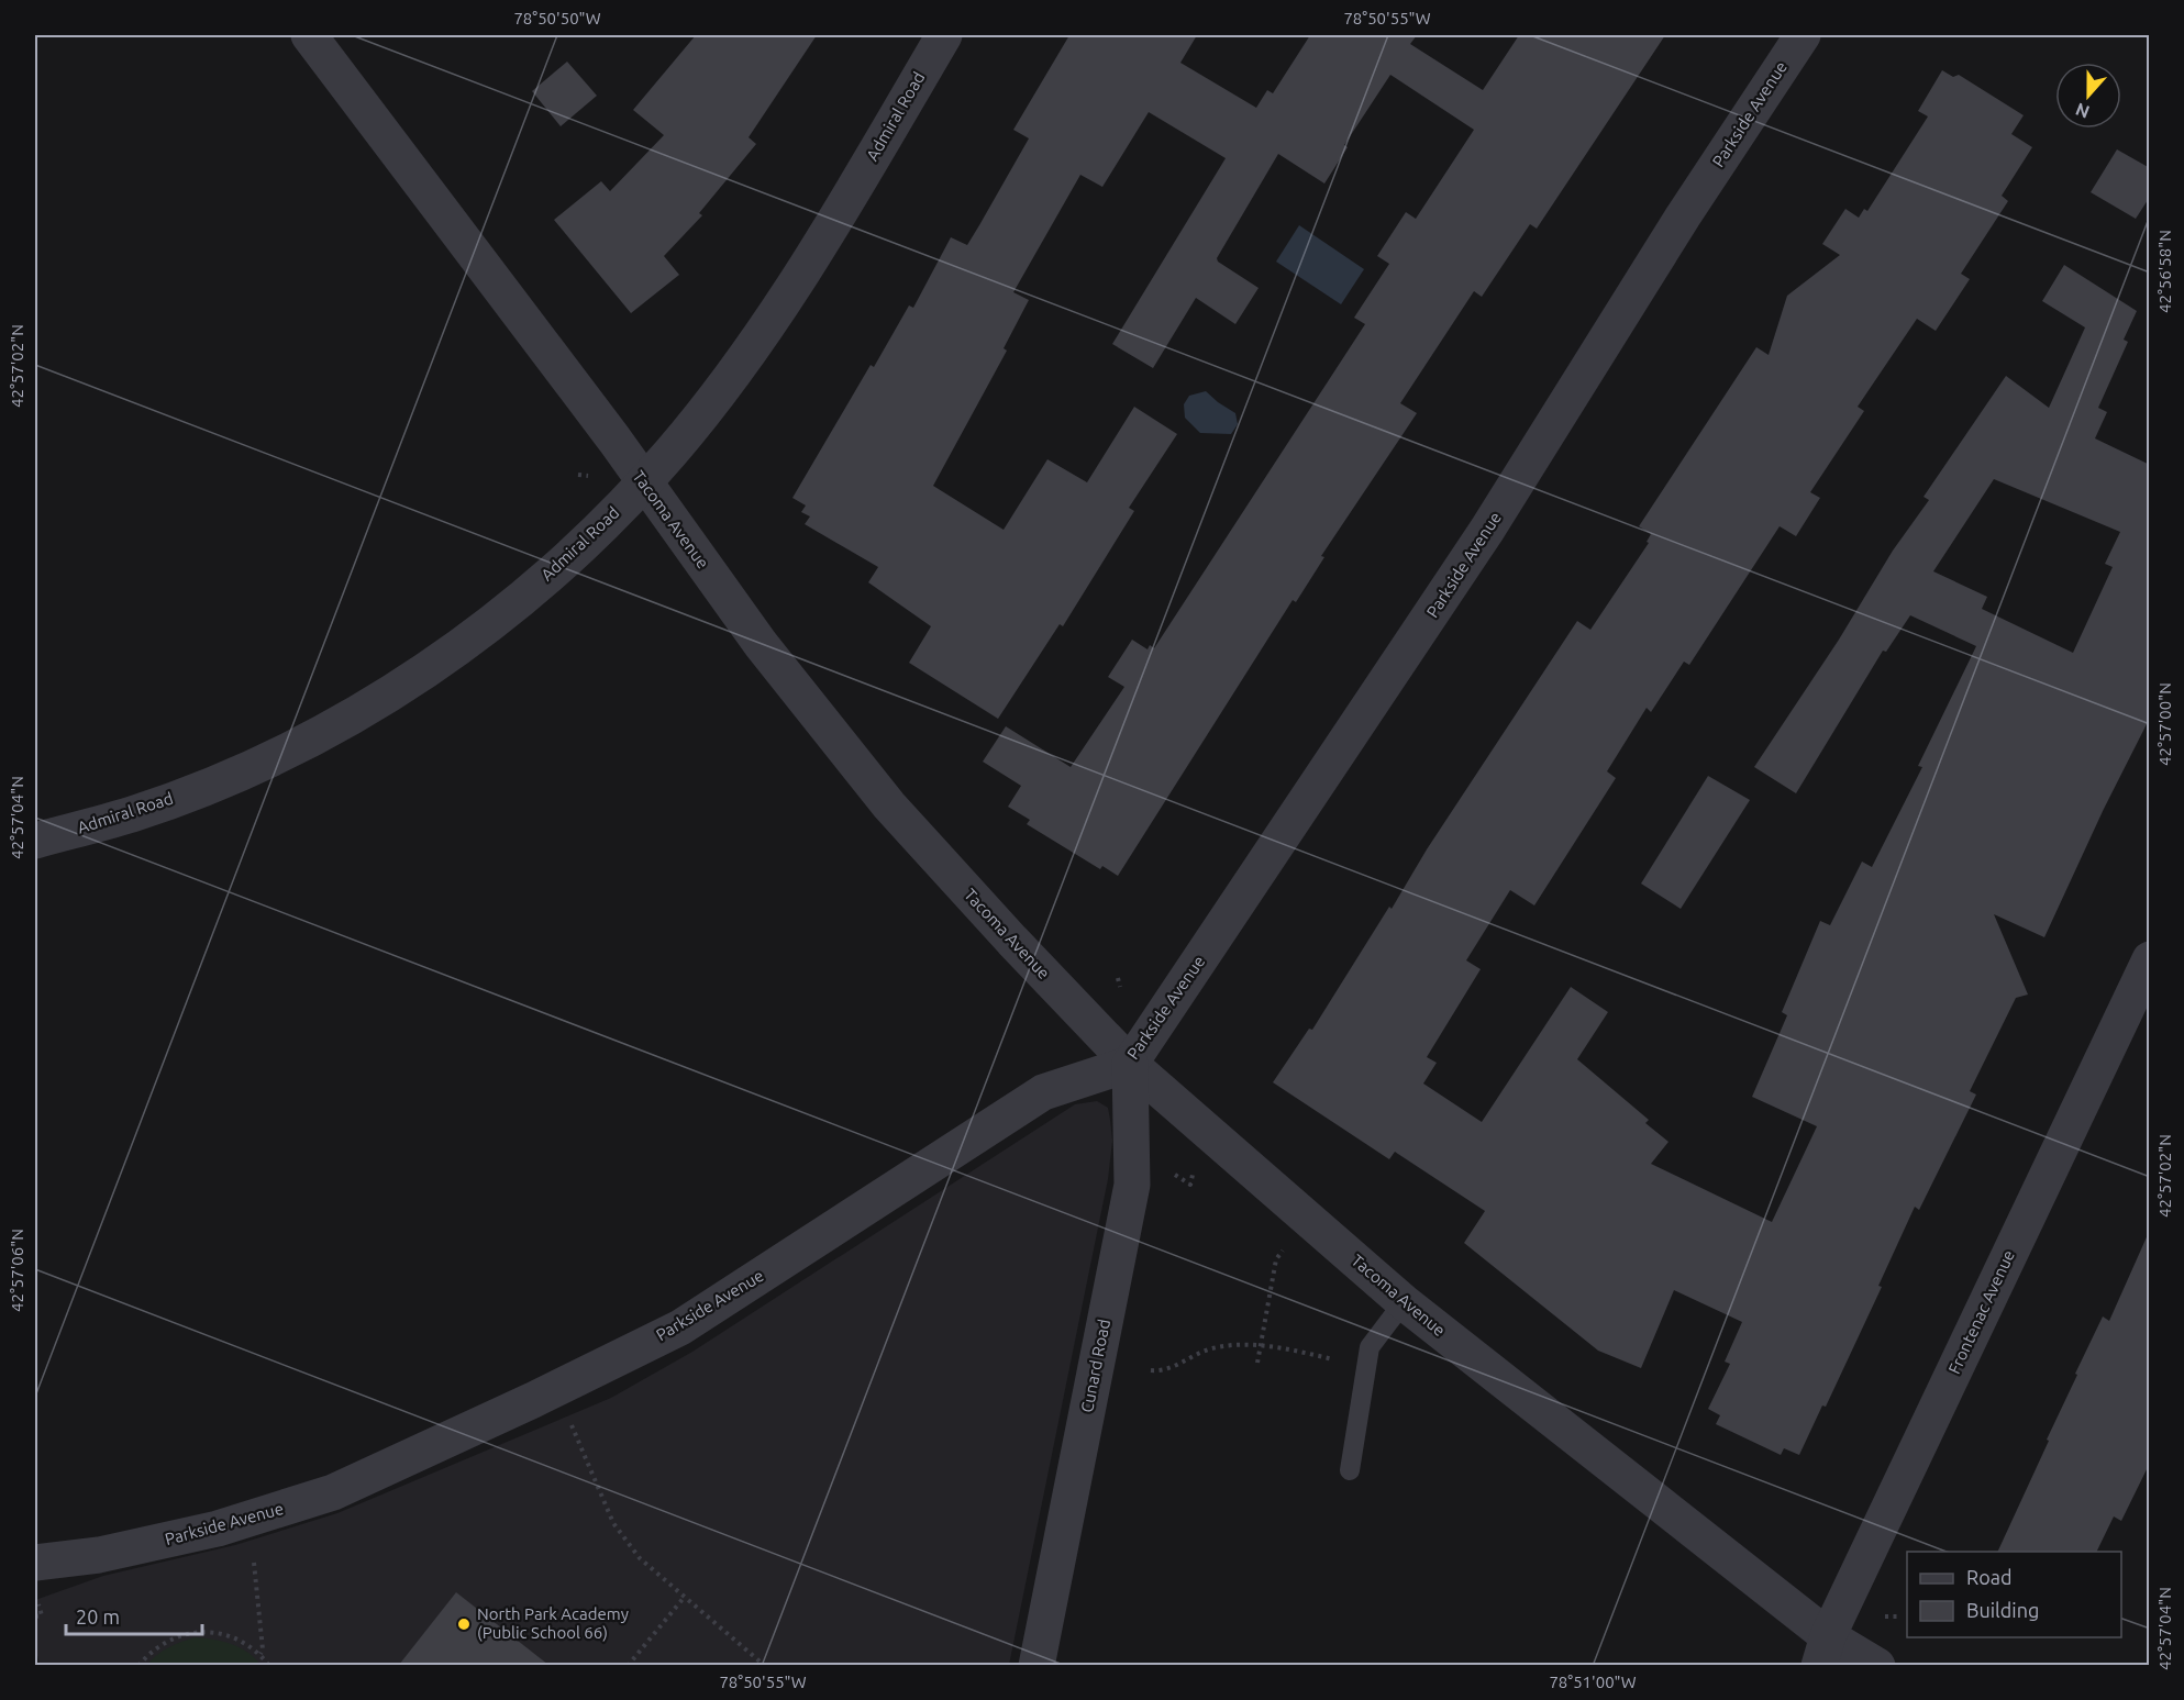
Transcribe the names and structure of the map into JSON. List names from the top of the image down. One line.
{"streets":{"street":["Parkside Avenue","Admiral Road","Tacoma Avenue","Frontenac Avenue","Cunard Road"]},"crossings":[["Parkside Avenue","Tacoma Avenue"],["Parkside Avenue","Cunard Road"],["Admiral Road","Tacoma Avenue"],["Tacoma Avenue","Frontenac Avenue"],["Tacoma Avenue","Cunard Road"]],"places":["North Park Academy (Public School 66)"],"legend":["Road","Building"],"scale_bar":"20 m","north":"bottom","coordinates":["78°50'50\"W","78°50'55\"W","42°56'58\"N","42°57'02\"N","42°57'00\"N","42°57'04\"N","42°57'06\"N","78°51'00\"W"]}
